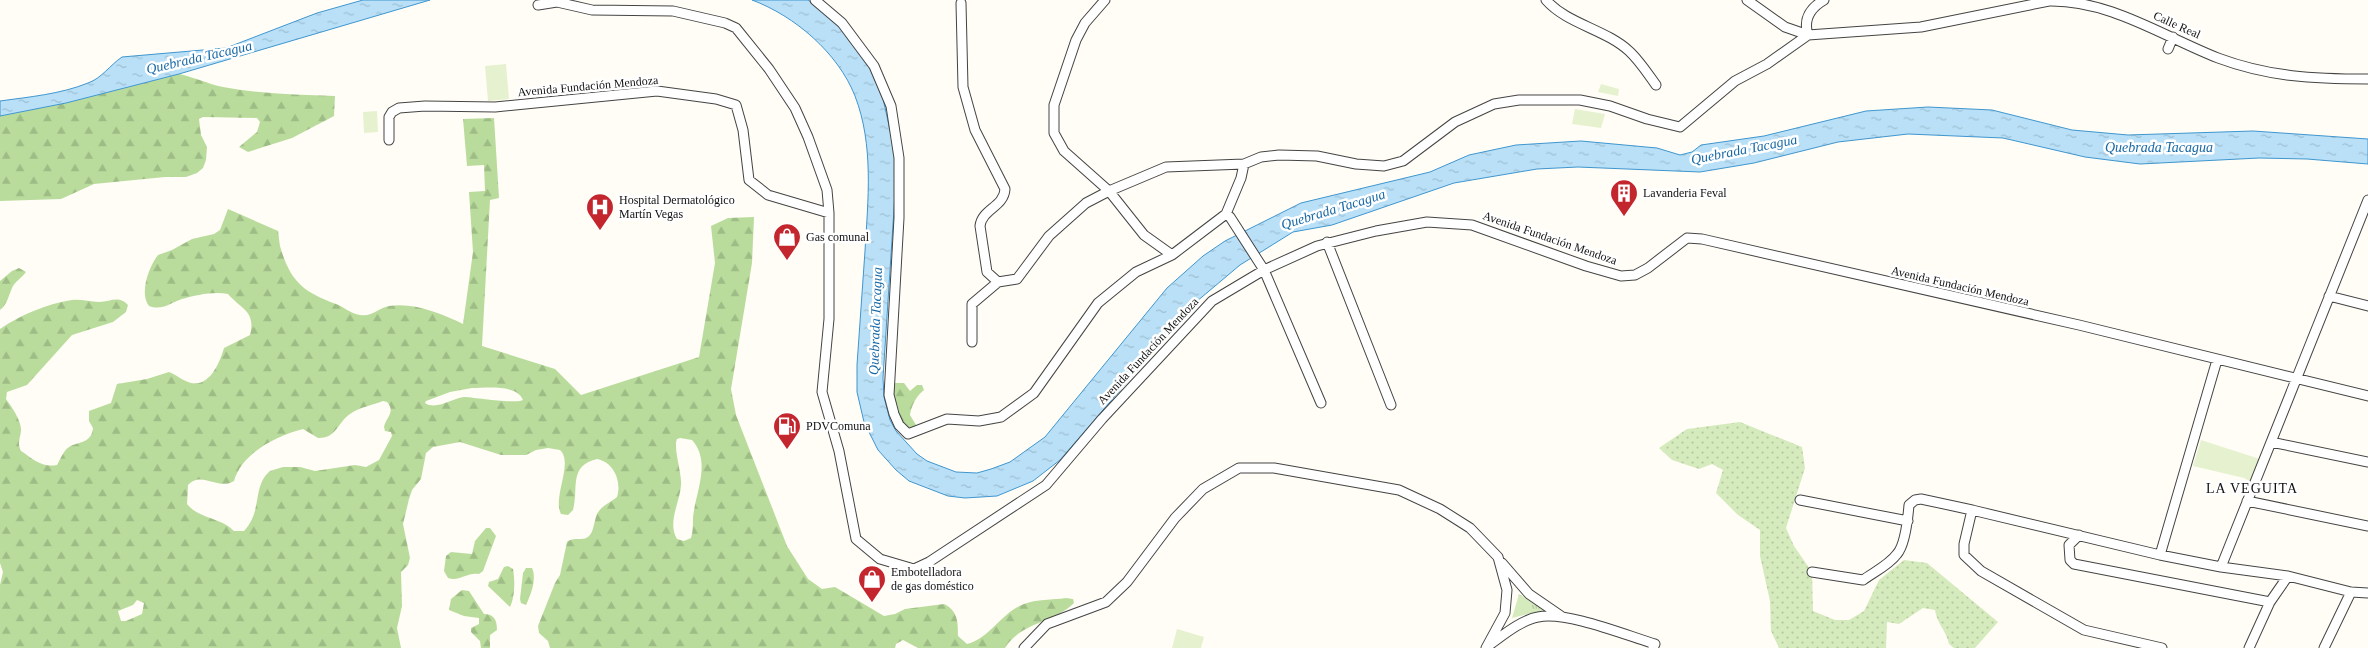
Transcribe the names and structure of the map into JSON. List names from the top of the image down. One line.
{"streets":{"street":["Calle Real","Avenida Fundación Mendoza"]},"districts":["LA VEGUITA"],"water":["Quebrada Tacagua"],"places":{"building":["Lavanderia Feval"],"hospital":["Hospital Dermatológico Martín Vegas"],"shop":["Gas comunal","Embotelladora de gas doméstico"],"fuel station":["PDVComuna"]}}
